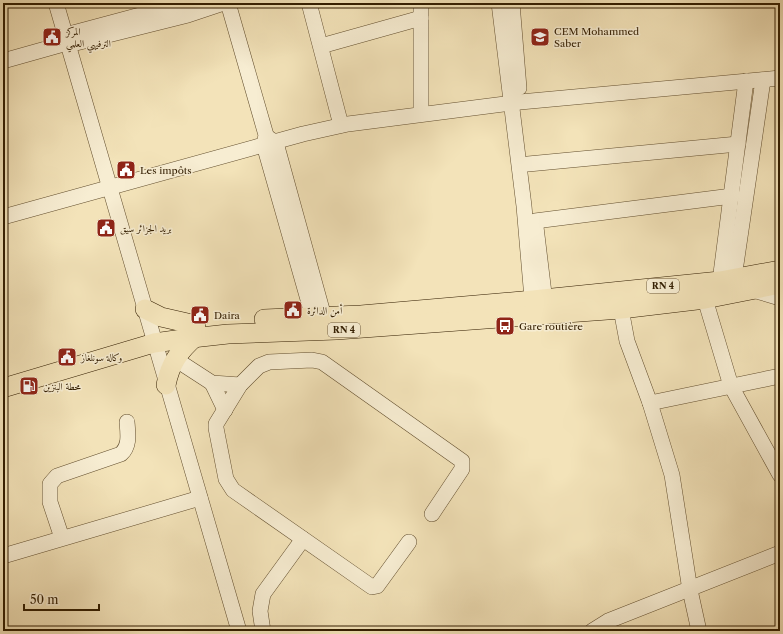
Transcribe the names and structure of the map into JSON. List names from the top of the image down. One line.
{"streets":{"main road":["RN 4"]},"places":{"public building":["المركز الترفيهي العلمي","Les impôts","بريد الجزائر سيق","أمن الدائرة","Daira","وكالة سونلغاز"],"school or university":["CEM Mohammed Saber"],"bus stop":["Gare routière"],"fuel station":["محطة البنزين"]},"scale_bar":"50 m"}
